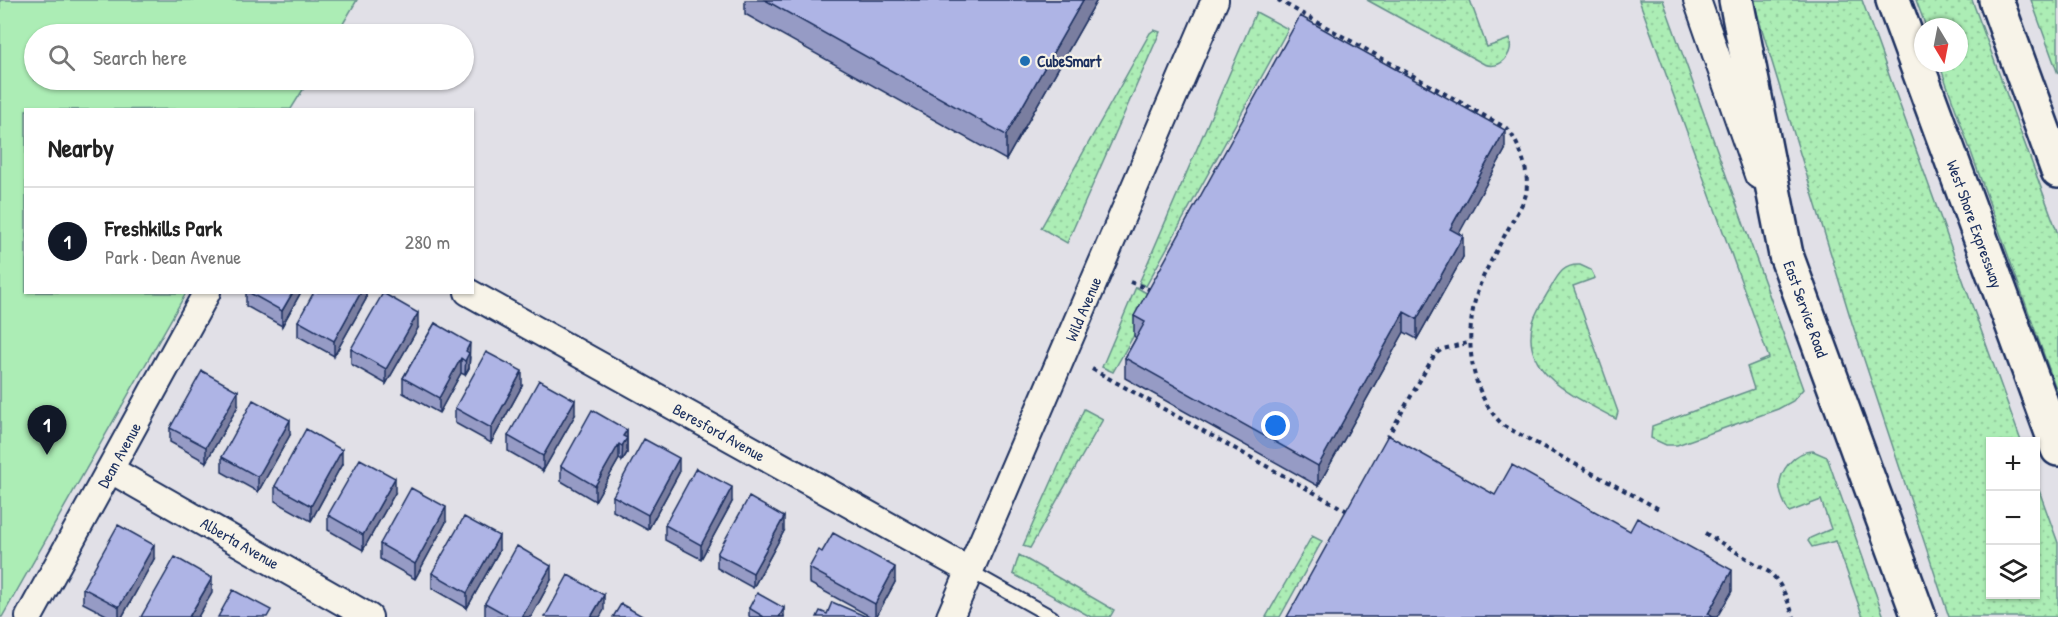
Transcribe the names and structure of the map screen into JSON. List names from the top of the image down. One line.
{"streets":{"main road":["West Shore Expressway","East Service Road"],"street":["Wild Avenue","Beresford Avenue","Dean Avenue","Alberta Avenue"]},"crossings":[["Wild Avenue","Beresford Avenue"],["Dean Avenue","Alberta Avenue"]],"places":["CubeSmart"],"north":"bottom","page":{"search":"Search here","heading":"Nearby","list":[{"mark":"1","name":"Freshkills Park","note":"Park · Dean Avenue","value":"280 m"}],"pins":"1","map_buttons":["+","−"]}}
